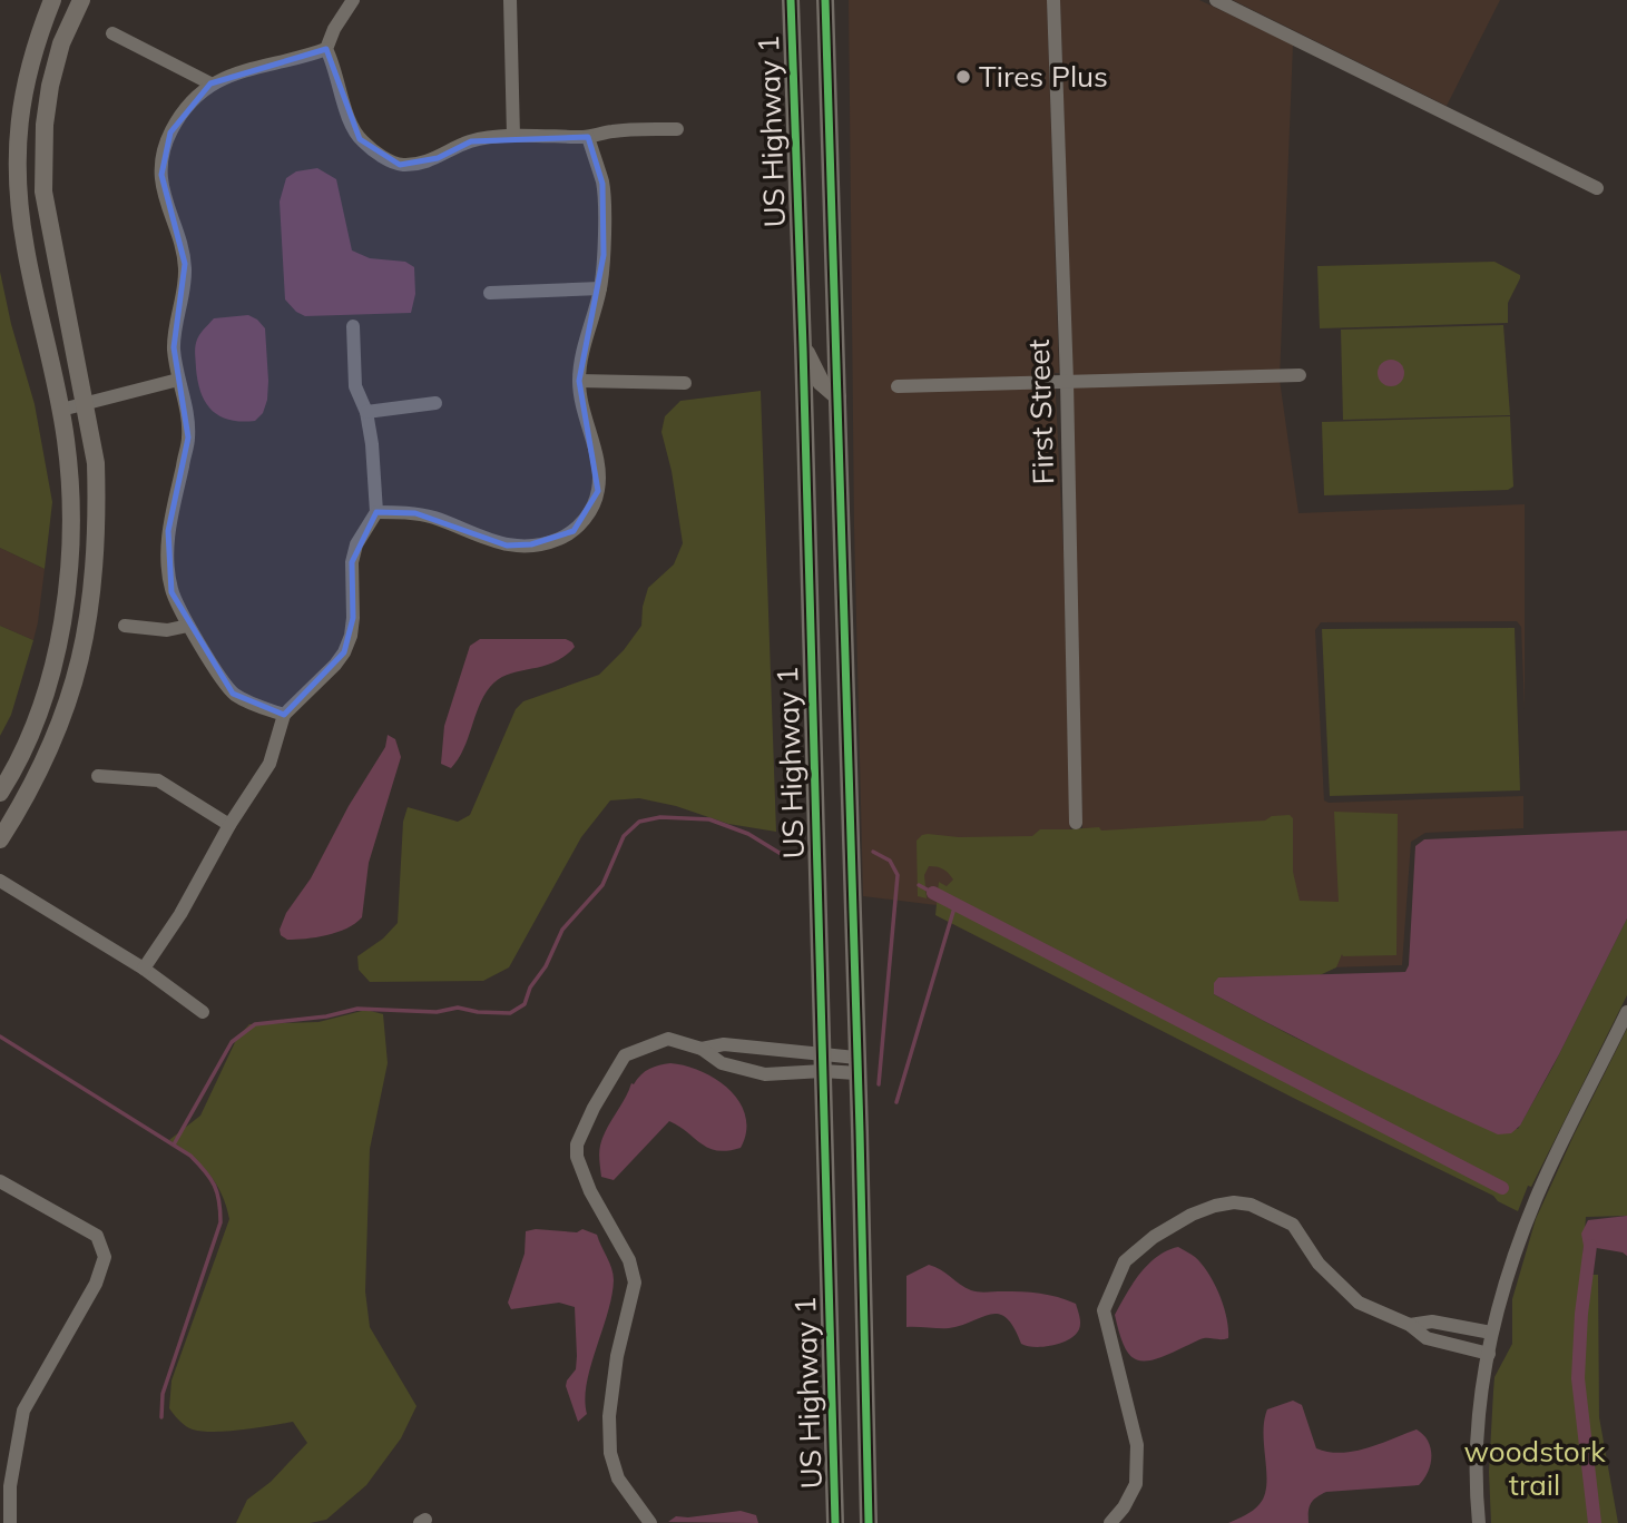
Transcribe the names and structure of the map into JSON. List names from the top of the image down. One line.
{"streets":{"main road":["US Highway 1"],"street":["First Street"]},"parks":["woodstork trail"],"places":["Tires Plus"]}
